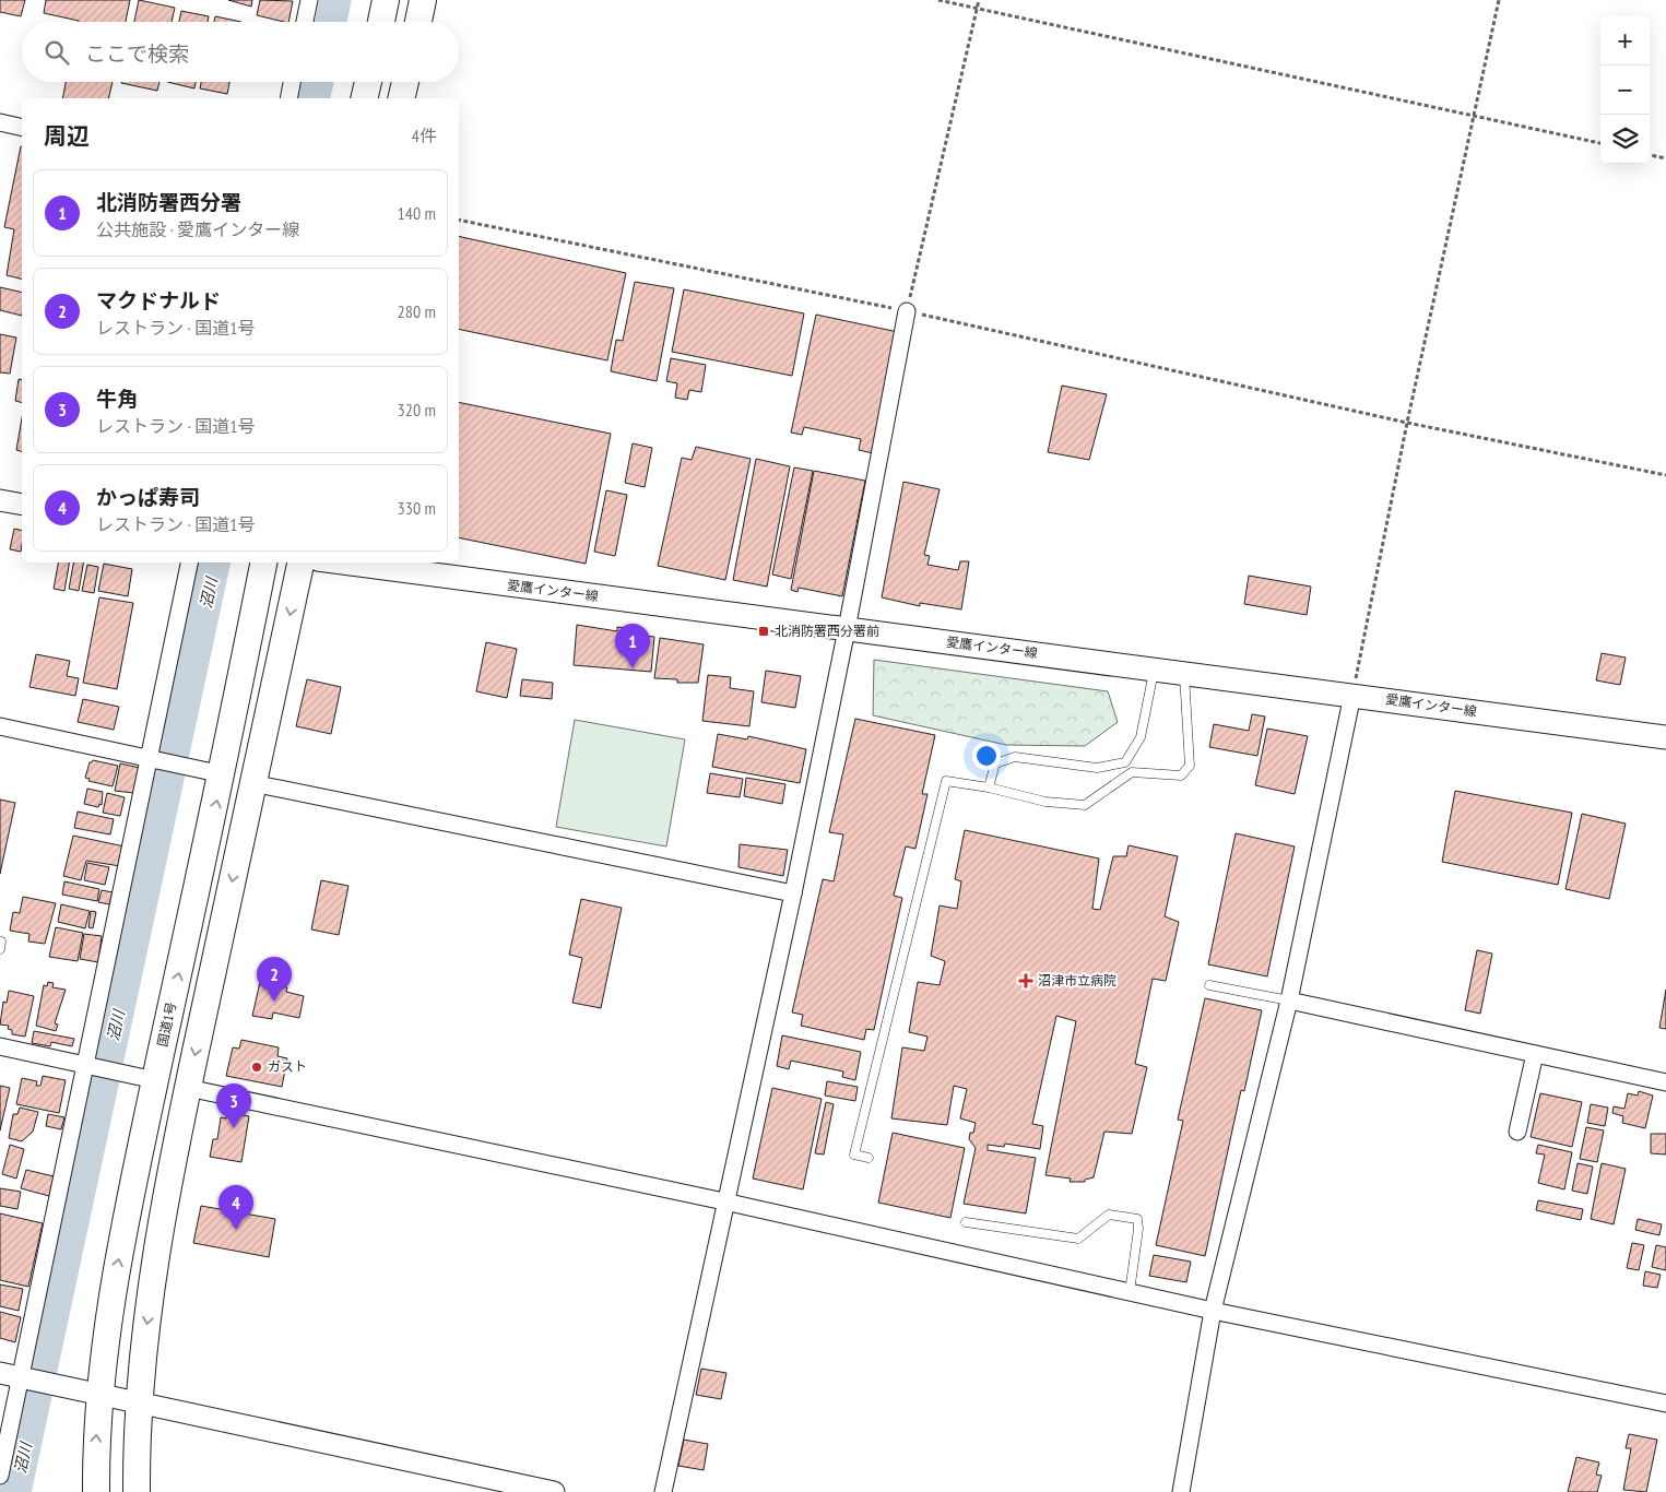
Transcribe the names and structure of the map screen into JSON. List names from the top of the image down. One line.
{"streets":{"highway":["国道1号"],"main road":["愛鷹インター線"]},"water":["沼川"],"places":{"transit":["北消防署西分署前"],"health":["沼津市立病院"],"other":["ガスト"]},"page":{"map_buttons":["+","−"],"search":"ここで検索","heading":["周辺","4件"],"list":[{"mark":"1","name":"北消防署西分署","note":"公共施設 · 愛鷹インター線","value":"140 m"},{"mark":"2","name":"マクドナルド","note":"レストラン · 国道1号","value":"280 m"},{"mark":"3","name":"牛角","note":"レストラン · 国道1号","value":"320 m"},{"mark":"4","name":"かっぱ寿司","note":"レストラン · 国道1号","value":"330 m"}],"pins":["1","2","3","4"]}}
